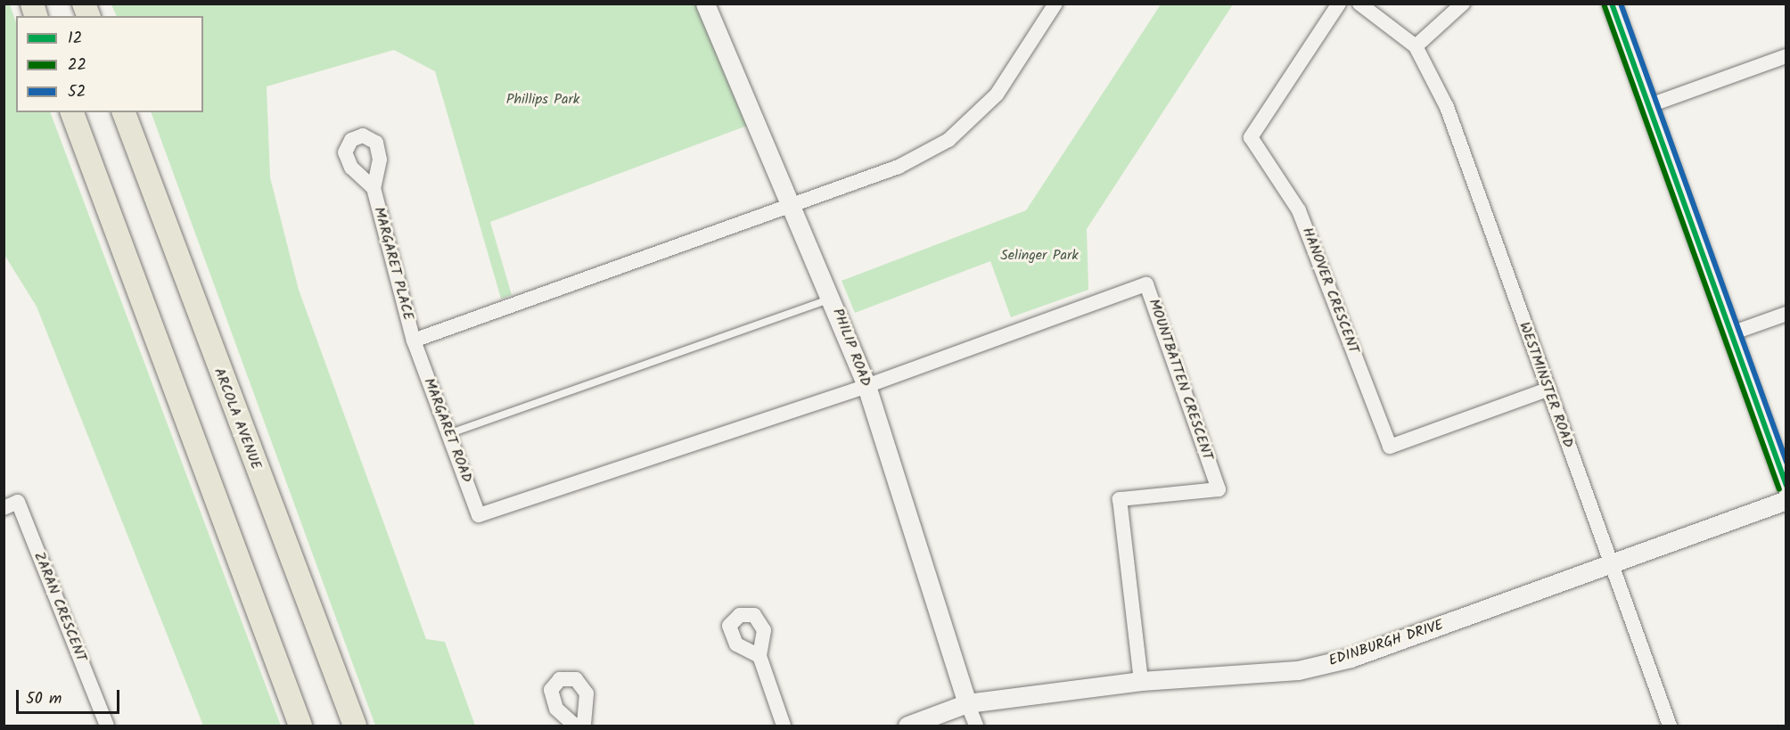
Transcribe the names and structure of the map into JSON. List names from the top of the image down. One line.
{"streets":{"main road":["ARCOLA AVENUE"],"street":["MARGARET PLACE","HANOVER CRESCENT","PHILIP ROAD","MOUNTBATTEN CRESCENT","WESTMINSTER ROAD","MARGARET ROAD","ZARAN CRESCENT","EDINBURGH DRIVE"]},"crossings":[["MARGARET PLACE","MARGARET ROAD"],["HANOVER CRESCENT","WESTMINSTER ROAD"],["PHILIP ROAD","MOUNTBATTEN CRESCENT"],["PHILIP ROAD","MARGARET ROAD"],["PHILIP ROAD","EDINBURGH DRIVE"],["MOUNTBATTEN CRESCENT","MARGARET ROAD"],["MOUNTBATTEN CRESCENT","EDINBURGH DRIVE"],["WESTMINSTER ROAD","EDINBURGH DRIVE"]],"parks":["Phillips Park","Selinger Park"],"lines":["transit line 12","transit line 52","transit line 22"],"legend":["12","22","52"],"scale_bar":"50 m"}
